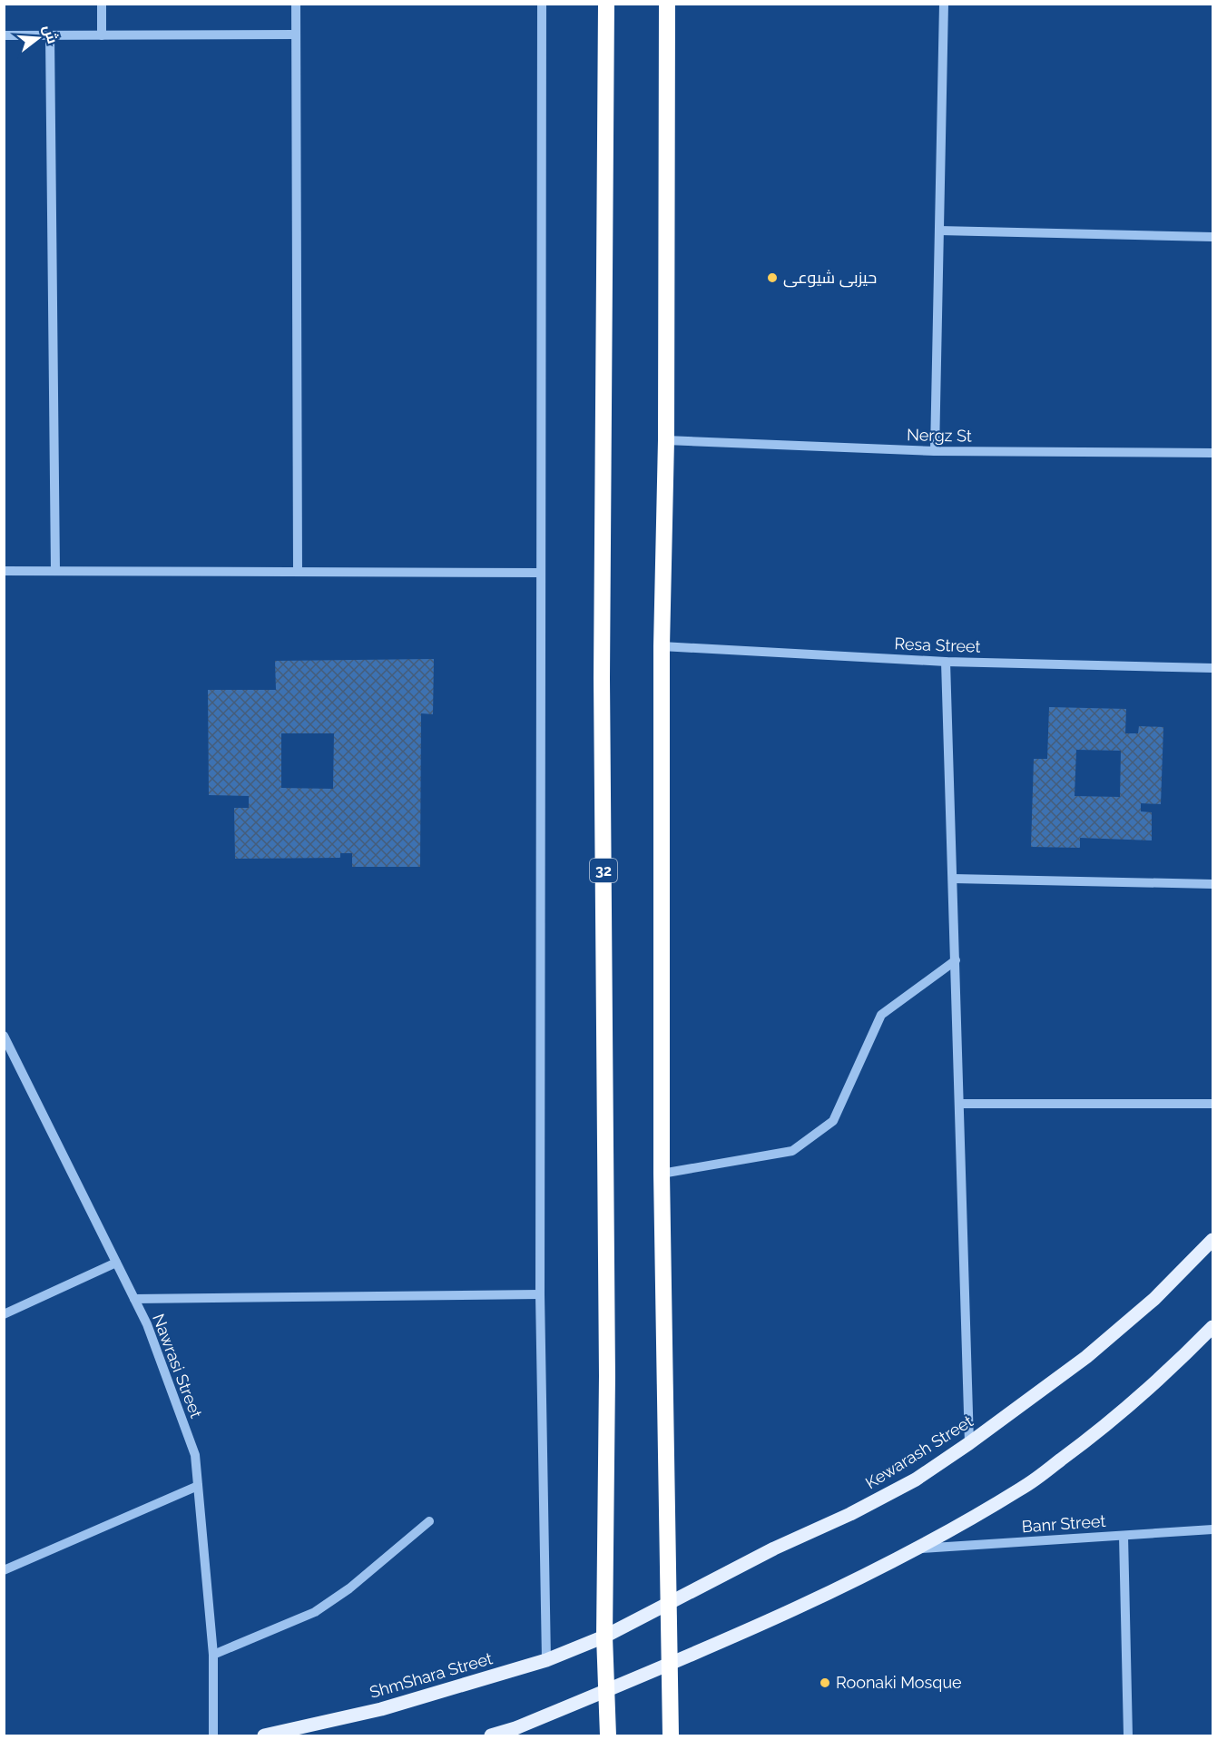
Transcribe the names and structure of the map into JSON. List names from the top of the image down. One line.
{"streets":{"highway":["32"],"main road":["Kewarash Street","ShmShara Street"],"street":["Nergz St","Resa Street","Nawrasi Street","Banr Street"]},"crossings":[["32","Kewarash Street"],["32","ShmShara Street"],["Kewarash Street","ShmShara Street"]],"places":["حیزبی شیوعی","Roonaki Mosque"],"north":"right"}
